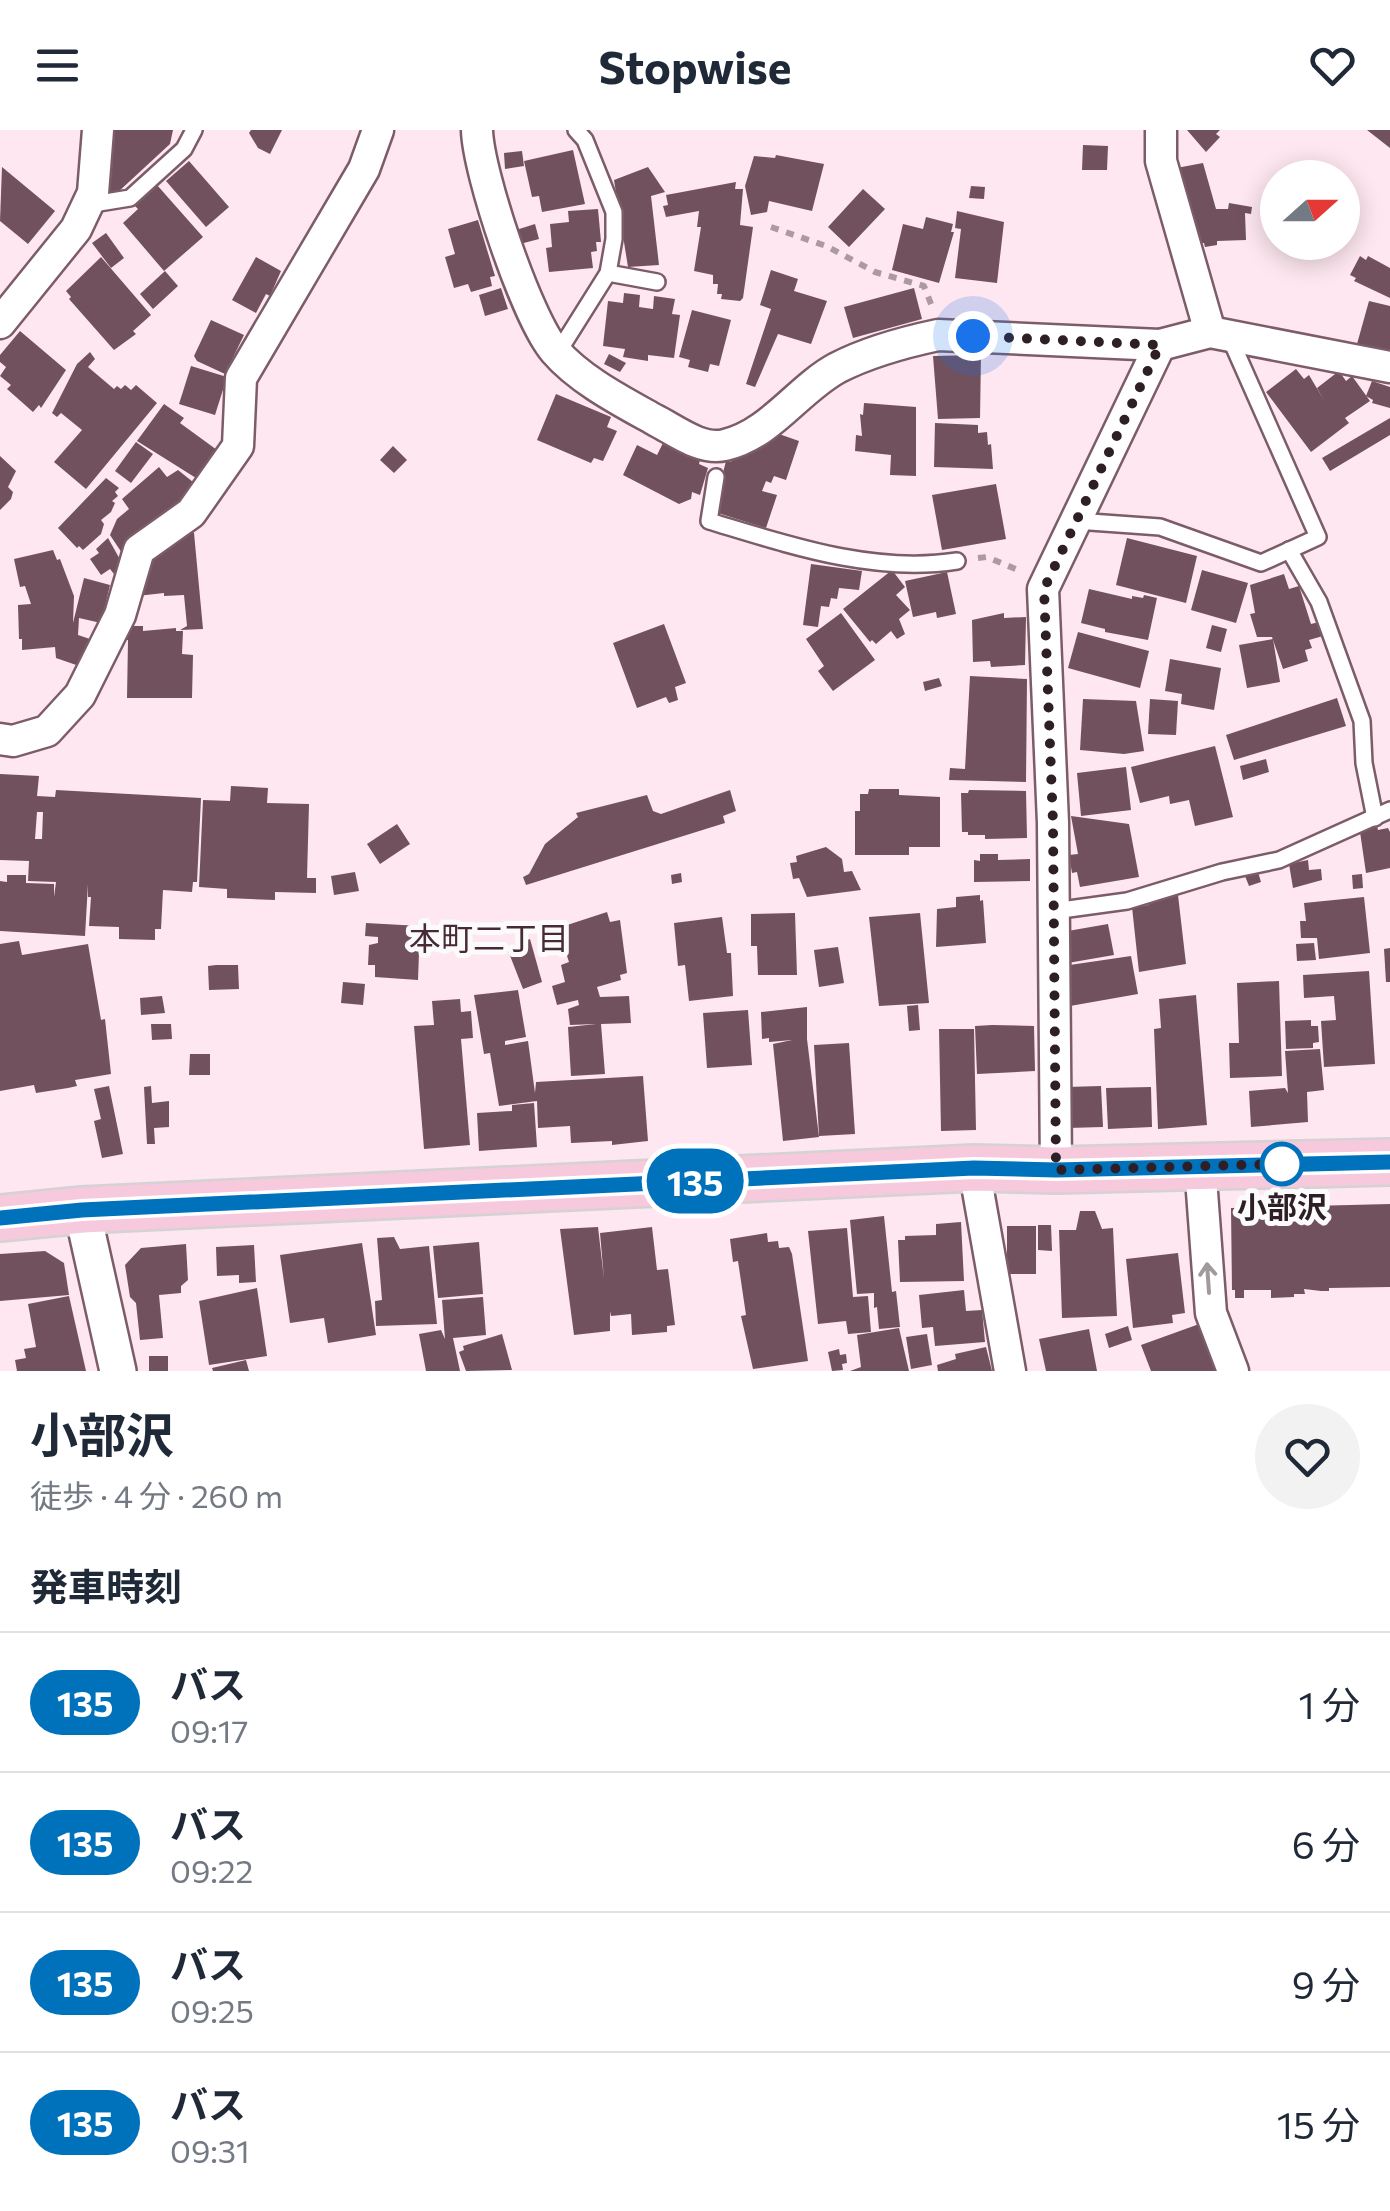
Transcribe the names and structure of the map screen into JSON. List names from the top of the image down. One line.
{"districts":["本町二丁目"],"places":["小部沢"],"lines":["bus line 135"],"north":"right","page":{"header":"Stopwise","on_map":"135","heading":[["小部沢","徒歩 · 4 分 · 260 m"],"発車時刻"],"list":[{"mark":"135","name":"バス","note":"09:17","value":"1 分"},{"mark":"135","name":"バス","note":"09:22","value":"6 分"},{"mark":"135","name":"バス","note":"09:25","value":"9 分"},{"mark":"135","name":"バス","note":"09:31","value":"15 分"}]}}
